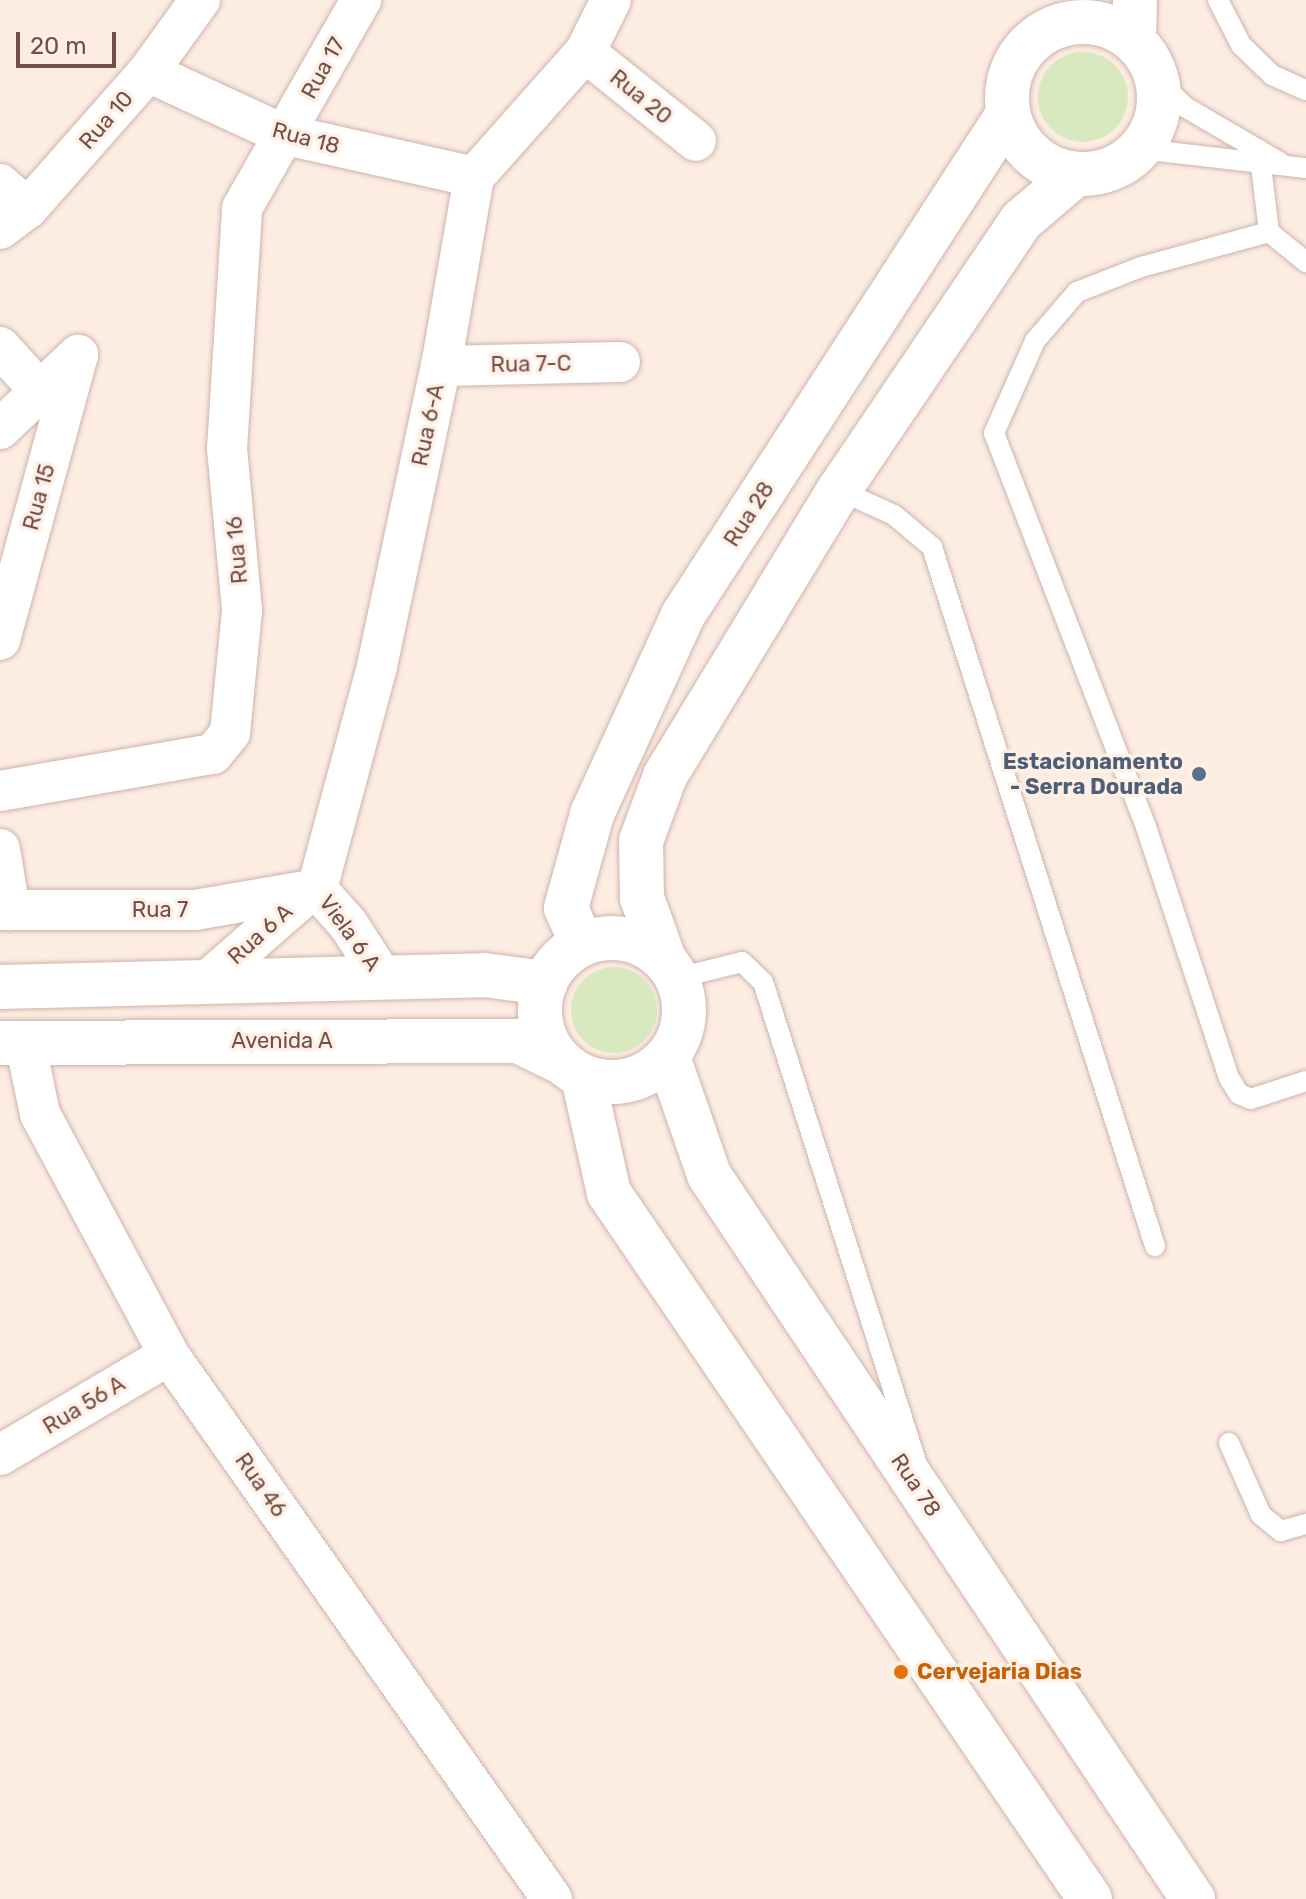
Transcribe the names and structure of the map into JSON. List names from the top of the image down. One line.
{"streets":{"main road":["Rua 28","Avenida A","Rua 78"],"street":["Rua 17","Rua 20","Rua 10","Rua 18","Rua 7-C","Rua 6-A","Rua 15","Rua 16","Rua 7","Viela 6 A","Rua 6 A","Rua 56 A","Rua 46"]},"crossings":[["Rua 17","Rua 18"],["Rua 17","Rua 16"],["Rua 10","Rua 18"],["Rua 18","Rua 6-A"],["Rua 18","Rua 16"],["Rua 7-C","Rua 6-A"],["Rua 6-A","Rua 7"],["Rua 6-A","Viela 6 A"],["Rua 6-A","Rua 6 A"],["Rua 28","Avenida A"],["Rua 28","Rua 78"],["Rua 7","Viela 6 A"],["Rua 7","Rua 6 A"],["Viela 6 A","Rua 6 A"],["Avenida A","Rua 46"],["Avenida A","Rua 78"],["Rua 56 A","Rua 46"]],"places":["Estacionamento - Serra Dourada","Cervejaria Dias"],"scale_bar":"20 m"}
